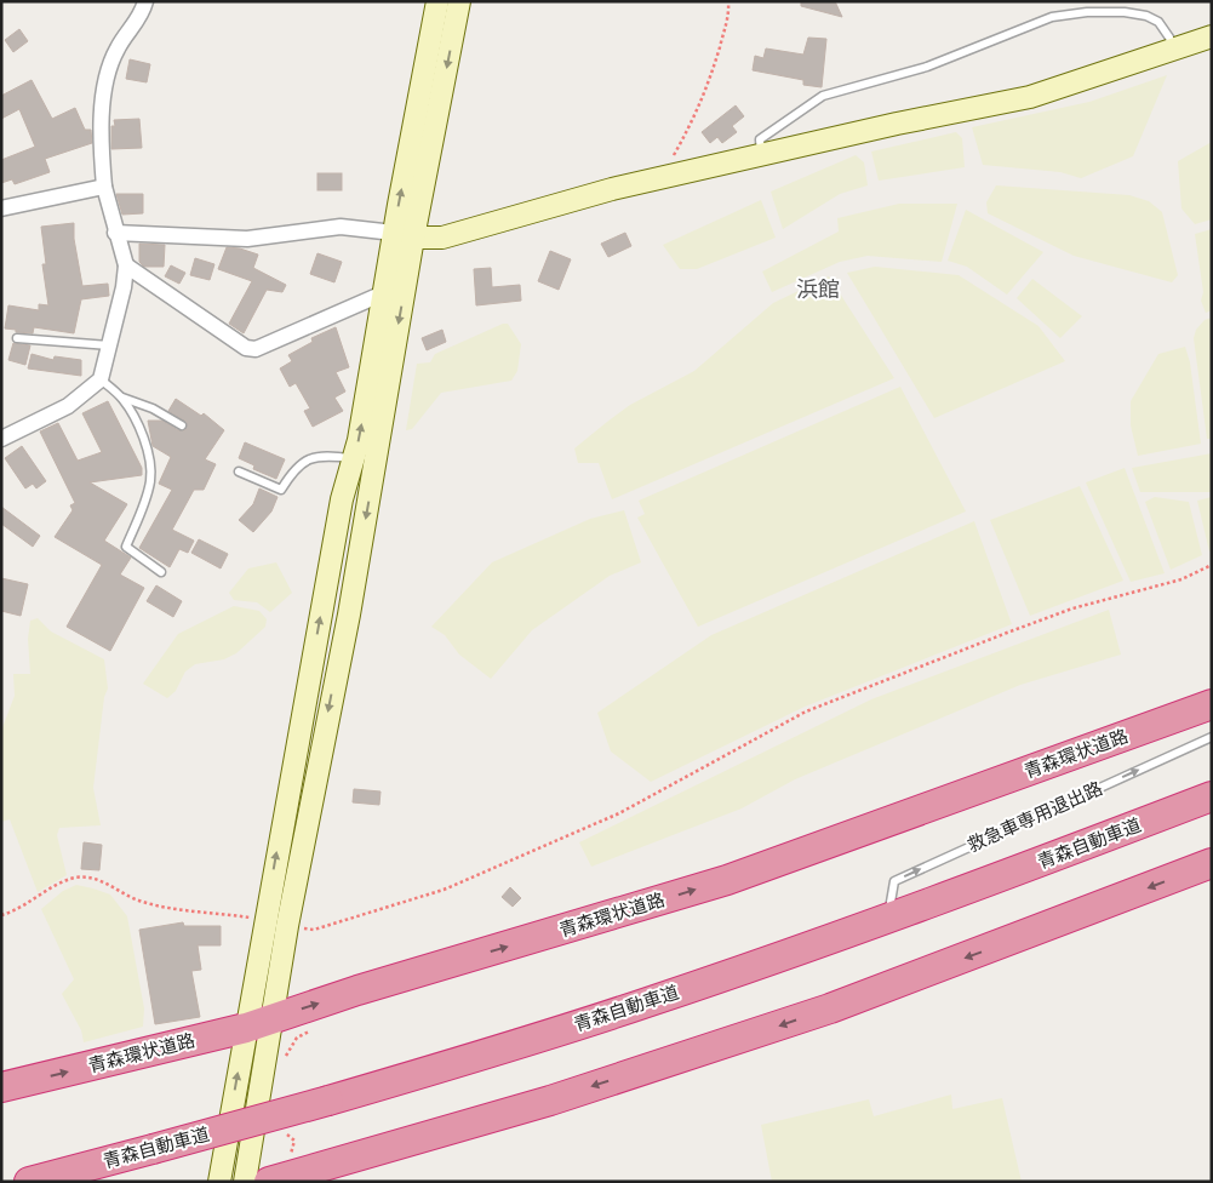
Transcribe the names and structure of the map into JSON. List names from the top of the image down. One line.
{"streets":{"highway":["青森環状道路","青森自動車道"],"lane":["救急車専用退出路"]},"crossings":[["救急車専用退出路","青森自動車道"]],"one_way":["救急車専用退出路"],"districts":["浜館"]}
